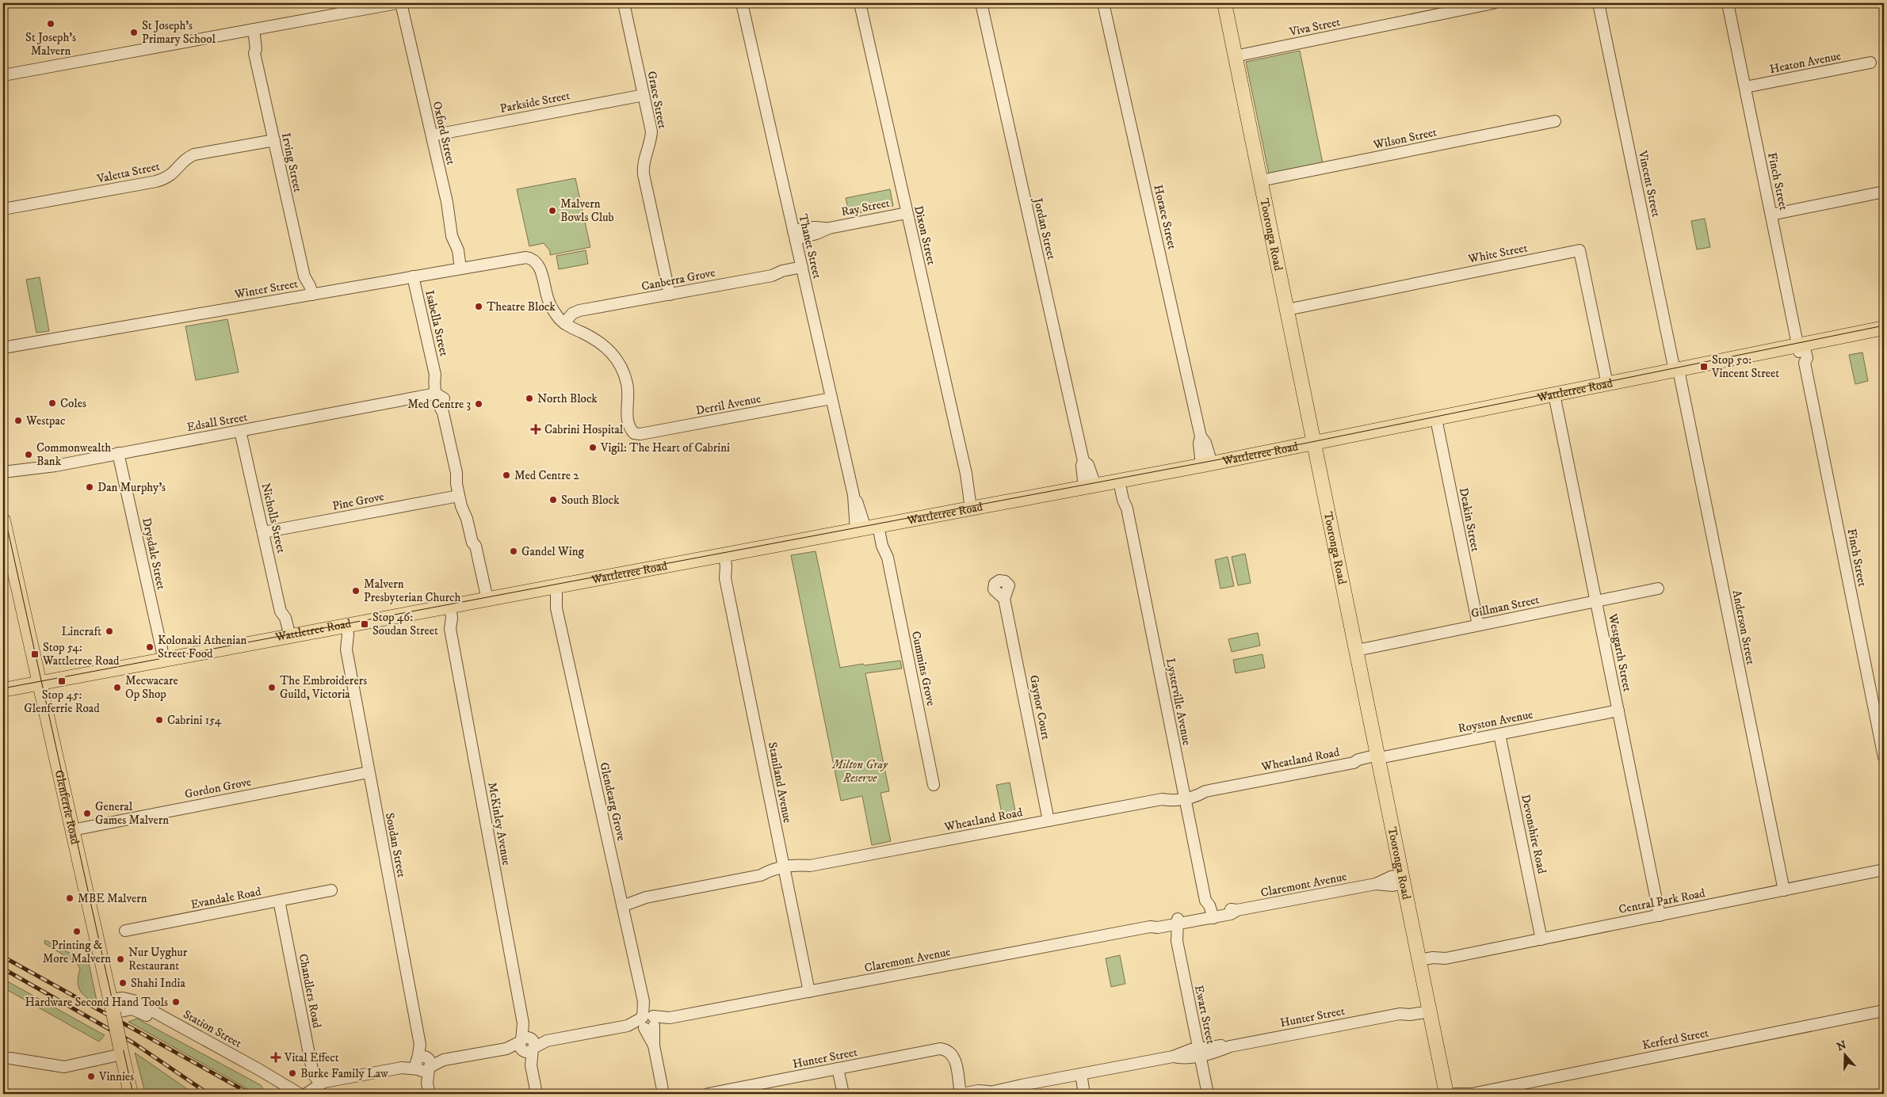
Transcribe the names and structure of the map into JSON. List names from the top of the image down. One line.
{"streets":{"main road":["Tooronga Road","Wattletree Road","Glenferrie Road"],"street":["Viva Street","Heaton Avenue","Grace Street","Parkside Street","Oxford Street","Wilson Street","Irving Street","Valetta Street","Finch Street","Vincent Street","Ray Street","Horace Street","Jordan Street","Dixon Street","Thanet Street","White Street","Canberra Grove","Winter Street","Isabella Street","Derril Avenue","Edsall Street","Pine Grove","Nicholls Street","Deakin Street","Drysdale Street","Gillman Street","Anderson Street","Westgarth Street","Cummins Grove","Lysterville Avenue","Gaynor Court","Royston Avenue","Wheatland Road","Staniland Avenue","Gordon Grove","Glendearg Grove","McKinley Avenue","Devonshire Road","Soudan Street","Claremont Avenue","Evandale Road","Central Park Road","Chandlers Road","Ewart Street","Hunter Street","Station Street","Kerferd Street"]},"crossings":[["Viva Street","Tooronga Road"],["Heaton Avenue","Finch Street"],["Grace Street","Parkside Street"],["Grace Street","Canberra Grove"],["Parkside Street","Oxford Street"],["Oxford Street","Winter Street"],["Wilson Street","Tooronga Road"],["Irving Street","Valetta Street"],["Irving Street","Winter Street"],["Finch Street","Wattletree Road"],["Vincent Street","Wattletree Road"],["Vincent Street","Anderson Street"],["Ray Street","Dixon Street"],["Ray Street","Thanet Street"],["Horace Street","Wattletree Road"],["Jordan Street","Wattletree Road"],["Tooronga Road","White Street"],["Tooronga Road","Wattletree Road"],["Tooronga Road","Gillman Street"],["Tooronga Road","Royston Avenue"],["Tooronga Road","Wheatland Road"],["Tooronga Road","Claremont Avenue"],["Tooronga Road","Central Park Road"],["Tooronga Road","Hunter Street"],["Dixon Street","Wattletree Road"],["Thanet Street","Canberra Grove"],["Thanet Street","Wattletree Road"],["Thanet Street","Derril Avenue"],["Thanet Street","Cummins Grove"],["White Street","Wattletree Road"],["Canberra Grove","Winter Street"],["Winter Street","Isabella Street"],["Isabella Street","Wattletree Road"],["Isabella Street","Edsall Street"],["Isabella Street","Pine Grove"],["Wattletree Road","Nicholls Street"],["Wattletree Road","Deakin Street"],["Wattletree Road","Drysdale Street"],["Wattletree Road","Anderson Street"],["Wattletree Road","Westgarth Street"],["Wattletree Road","Cummins Grove"],["Wattletree Road","Lysterville Avenue"],["Wattletree Road","Staniland Avenue"],["Wattletree Road","Glendearg Grove"],["Wattletree Road","Glenferrie Road"],["Wattletree Road","McKinley Avenue"],["Wattletree Road","Soudan Street"],["Edsall Street","Nicholls Street"],["Edsall Street","Drysdale Street"],["Pine Grove","Nicholls Street"],["Deakin Street","Gillman Street"],["Gillman Street","Westgarth Street"],["Anderson Street","Central Park Road"],["Westgarth Street","Royston Avenue"],["Westgarth Street","Central Park Road"],["Lysterville Avenue","Wheatland Road"],["Lysterville Avenue","Claremont Avenue"],["Gaynor Court","Wheatland Road"],["Royston Avenue","Wheatland Road"],["Royston Avenue","Devonshire Road"],["Wheatland Road","Staniland Avenue"],["Wheatland Road","Glendearg Grove"],["Staniland Avenue","Claremont Avenue"],["Gordon Grove","Glenferrie Road"],["Gordon Grove","Soudan Street"],["Glendearg Grove","Claremont Avenue"],["Glenferrie Road","Station Street"],["Devonshire Road","Central Park Road"],["Claremont Avenue","Ewart Street"],["Evandale Road","Chandlers Road"],["Ewart Street","Hunter Street"]],"parks":["Milton Gray Reserve"],"places":{"other":["St Joseph's Malvern","St Joseph's Primary School","Malvern Bowls Club","Theatre Block","North Block","Coles","Med Centre 3","Westpac","Vigil: The Heart of Cabrini","Commonwealth Bank","Med Centre 2","Dan Murphy's","South Block","Gandel Wing","Malvern Presbyterian Church","Lincraft","Kolonaki Athenian Street Food","Mecwacare Op Shop","The Embroiderers Guild, Victoria","Cabrini 154","General Games Malvern","MBE Malvern","Printing & More Malvern","Nur Uyghur Restaurant","Shahi India","Hardware Second Hand Tools","Burke Family Law","Vinnies"],"transit":["Stop 50: Vincent Street","Stop 46: Soudan Street","Stop 54: Wattletree Road","Stop 45: Glenferrie Road"],"health":["Cabrini Hospital","Vital Effect"]},"north":"top"}
